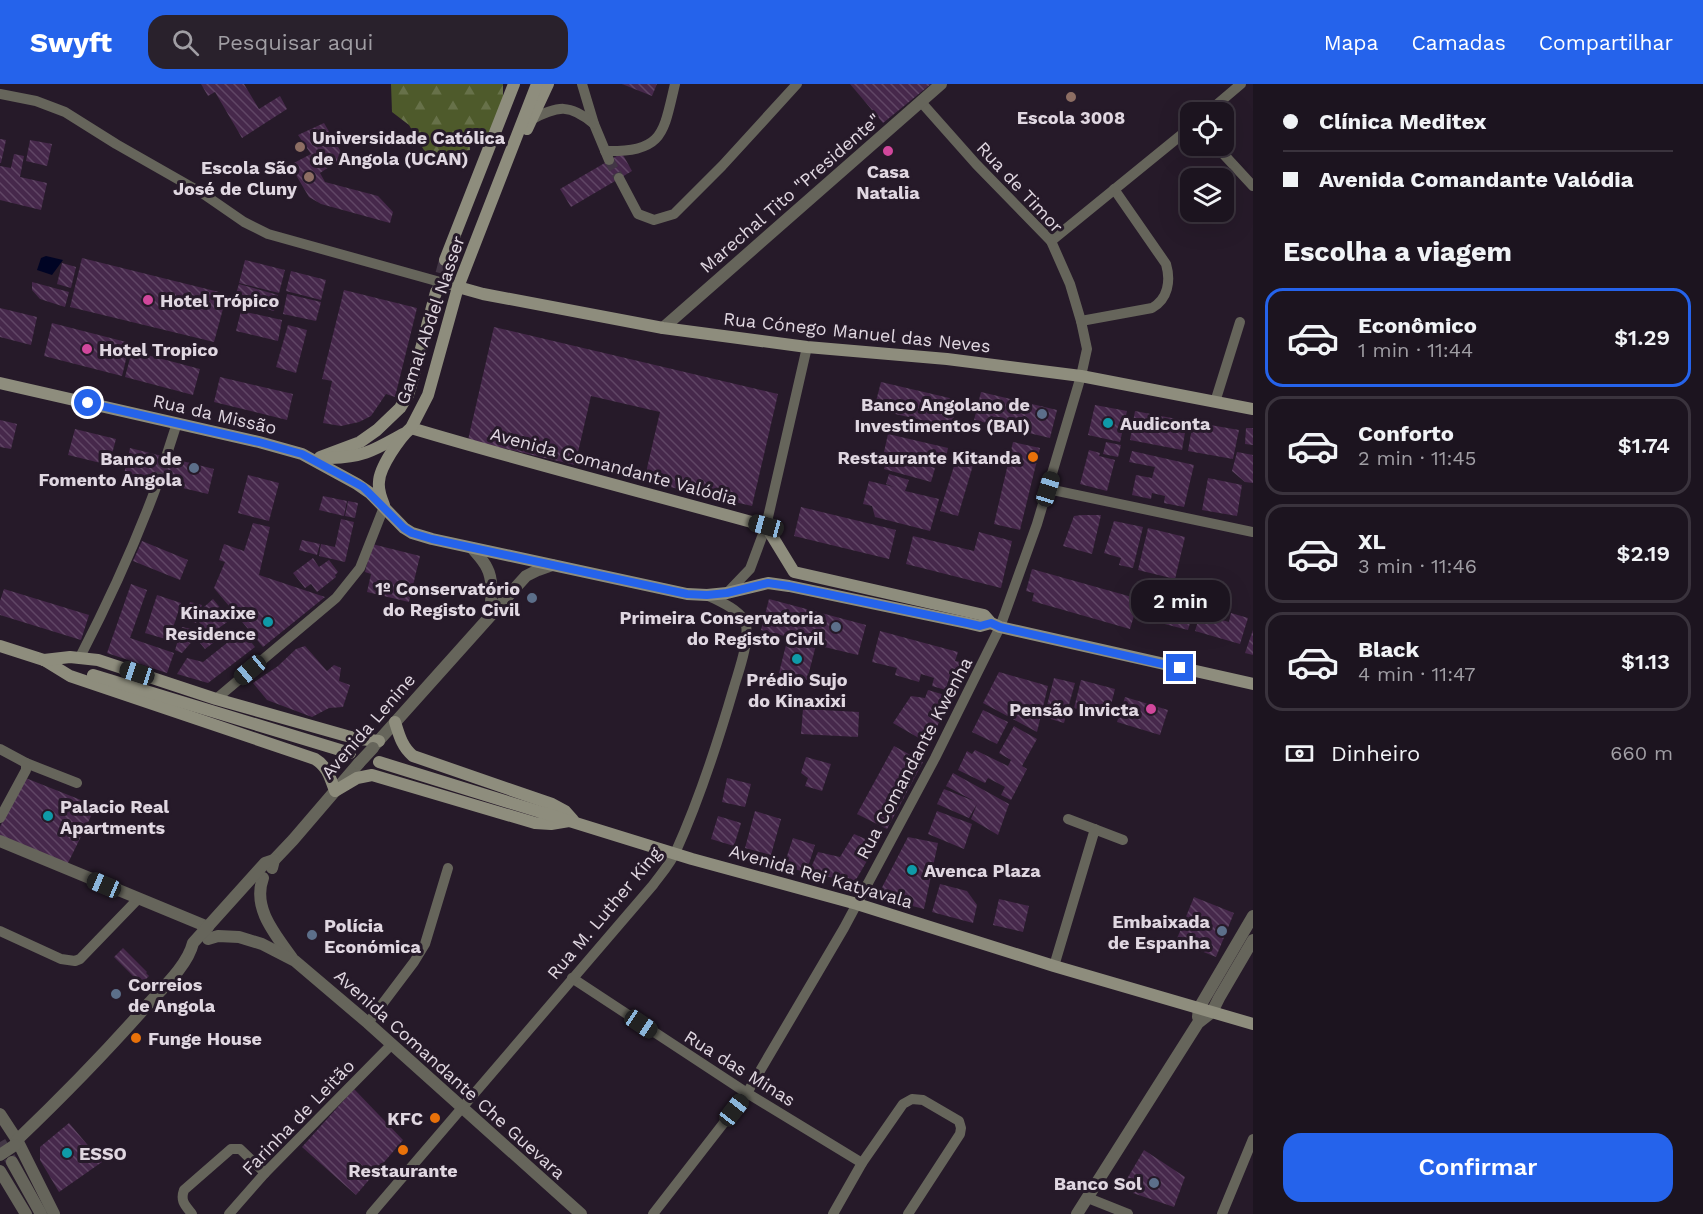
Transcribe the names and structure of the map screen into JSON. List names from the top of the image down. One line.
{"streets":{"main road":["Gamal Abdel Nasser","Rua Cónego Manuel das Neves","Rua da Missão","Avenida Comandante Valódia","Avenida Rei Katyavala"],"street":["Rua de Timor","Marechal Tito \"Presidente\"","Avenida Lenine","Rua Comandante Kwenha","Rua M. Luther King","Rua das Minas","Avenida Comandante Che Guevara","Farinha de Leitão"]},"crossings":[["Rua de Timor","Marechal Tito \"Presidente\""],["Rua de Timor","Rua Cónego Manuel das Neves"],["Rua de Timor","Rua Comandante Kwenha"],["Marechal Tito \"Presidente\"","Rua Cónego Manuel das Neves"],["Gamal Abdel Nasser","Rua Cónego Manuel das Neves"],["Gamal Abdel Nasser","Rua da Missão"],["Gamal Abdel Nasser","Avenida Comandante Valódia"],["Rua Cónego Manuel das Neves","Rua Comandante Kwenha"],["Avenida Lenine","Avenida Comandante Che Guevara"],["Rua Comandante Kwenha","Avenida Rei Katyavala"],["Rua Comandante Kwenha","Rua das Minas"],["Avenida Rei Katyavala","Rua M. Luther King"],["Rua M. Luther King","Rua das Minas"],["Rua M. Luther King","Avenida Comandante Che Guevara"],["Avenida Comandante Che Guevara","Farinha de Leitão"]],"places":["Escola 3008","Universidade Católica de Angola (UCAN)","Casa Natalia","Escola São José de Cluny","Hotel Trópico","Hotel Tropico","Banco Angolano de Investimentos (BAI)","Audiconta","Restaurante Kitanda","Banco de Fomento Angola","1º Conservatório do Registo Civil","Kinaxixe Residence","Primeira Conservatoria do Registo Civil","Prédio Sujo do Kinaxixi","Pensão Invicta","Palacio Real Apartments","Avenca Plaza","Embaixada de Espanha","Polícia Económica","Correios de Angola","Funge House","KFC","Restaurante","ESSO","Banco Sol"],"page":{"header":"Swyft","search":"Pesquisar aqui","nav":["Mapa","Camadas","Compartilhar"],"banner":["Clínica Meditex","Avenida Comandante Valódia"],"heading":"Escolha a viagem","list":[{"name":"Econômico","note":"1 min · 11:44","value":"$1.29"},{"name":"Conforto","note":"2 min · 11:45","value":"$1.74"},{"name":"XL","note":"3 min · 11:46","value":"$2.19"},{"name":"Black","note":"4 min · 11:47","value":"$1.13"}],"bubble":"2 min","pay":["Dinheiro","660 m"],"buttons":"Confirmar"}}
